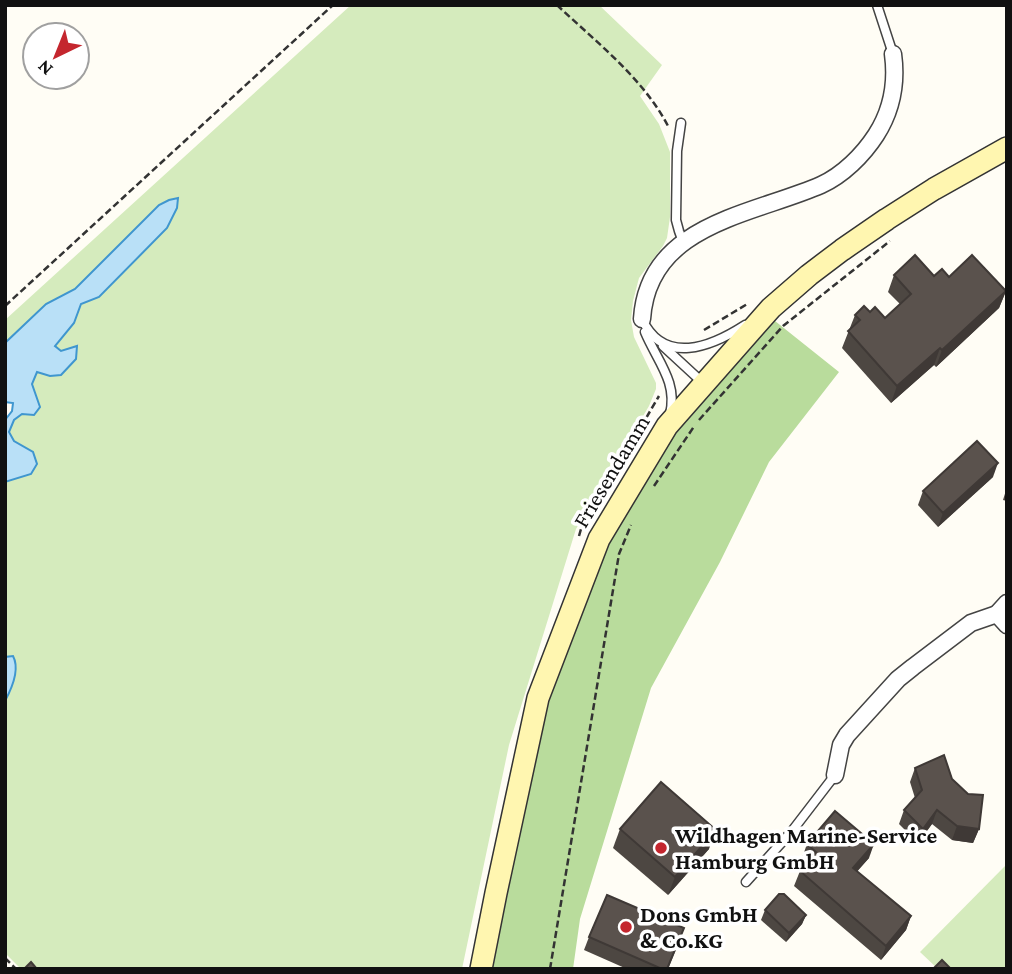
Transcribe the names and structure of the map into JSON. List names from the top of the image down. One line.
{"streets":{"main road":["Friesendamm"]},"places":["Wildhagen Marine-Service Hamburg GmbH","Dons GmbH & Co.KG"],"north":"bottom left"}
